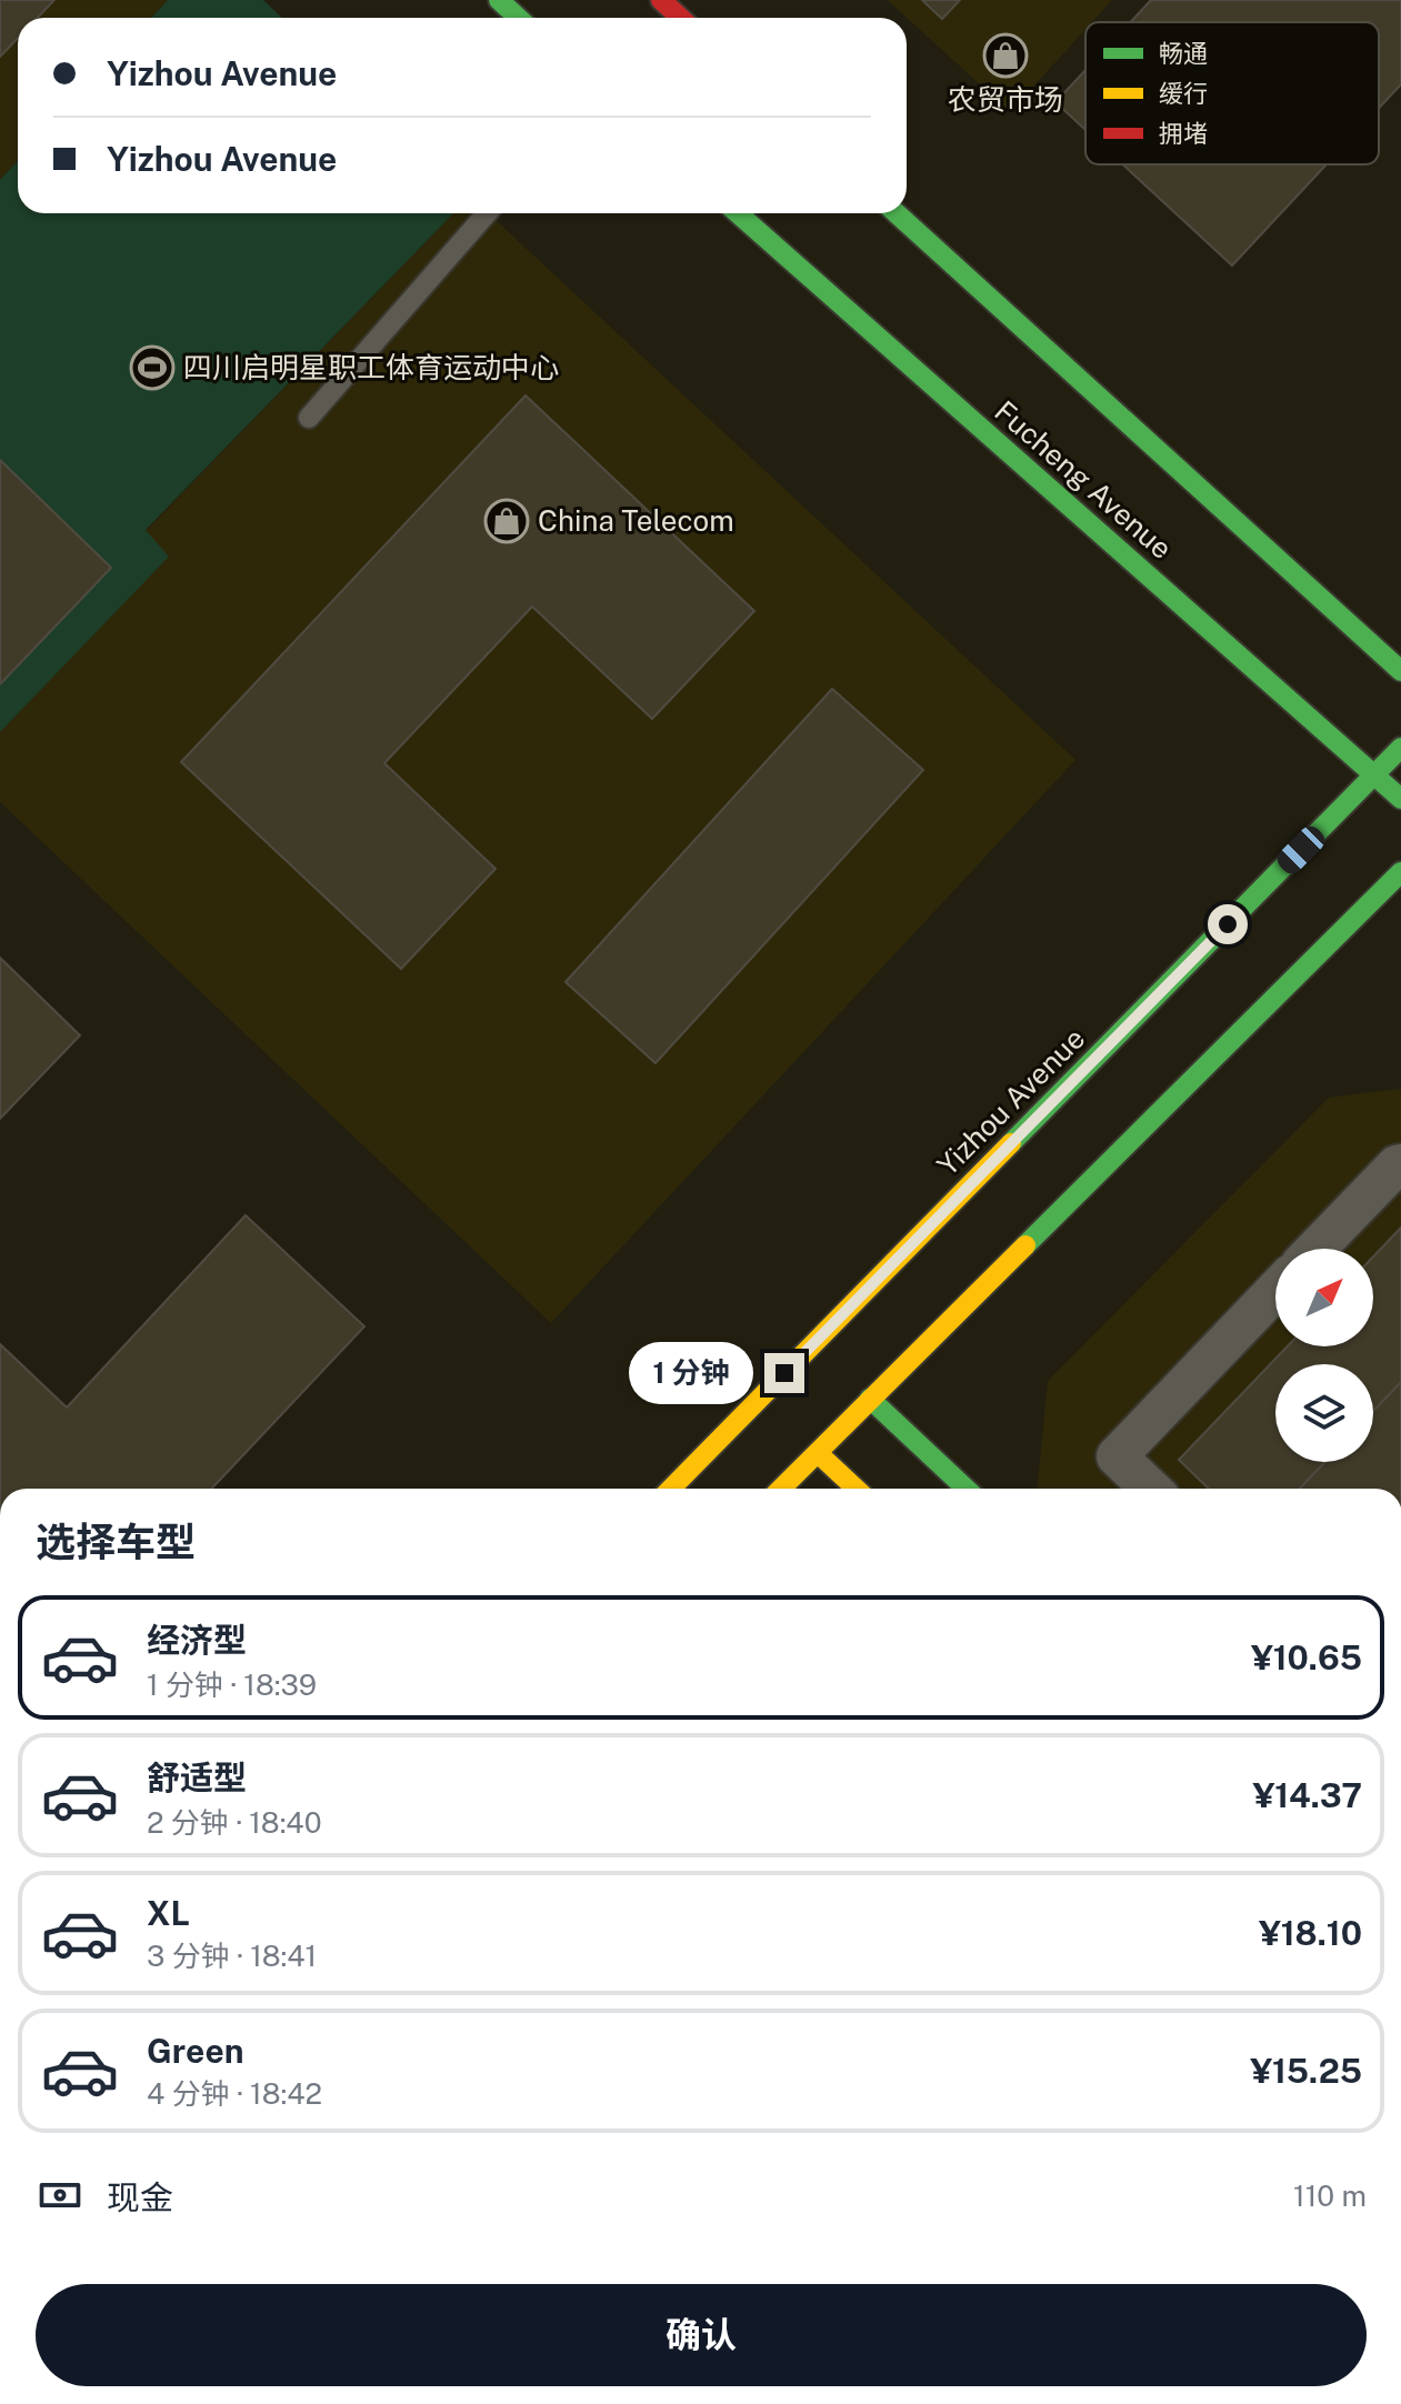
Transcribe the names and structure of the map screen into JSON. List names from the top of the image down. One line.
{"streets":{"main road":["Fucheng Avenue","Yizhou Avenue"]},"crossings":[["Fucheng Avenue","Yizhou Avenue"]],"places":{"shop":["农贸市场","China Telecom"],"sports":["四川启明星职工体育运动中心"]},"legend":["畅通","缓行","拥堵"],"north":"top right","page":{"banner":["Yizhou Avenue","Yizhou Avenue"],"bubble":"1 分钟","heading":"选择车型","list":[{"name":"经济型","note":"1 分钟 · 18:39","value":"¥10.65"},{"name":"舒适型","note":"2 分钟 · 18:40","value":"¥14.37"},{"name":"XL","note":"3 分钟 · 18:41","value":"¥18.10"},{"name":"Green","note":"4 分钟 · 18:42","value":"¥15.25"}],"pay":["现金","110 m"],"buttons":"确认"}}
